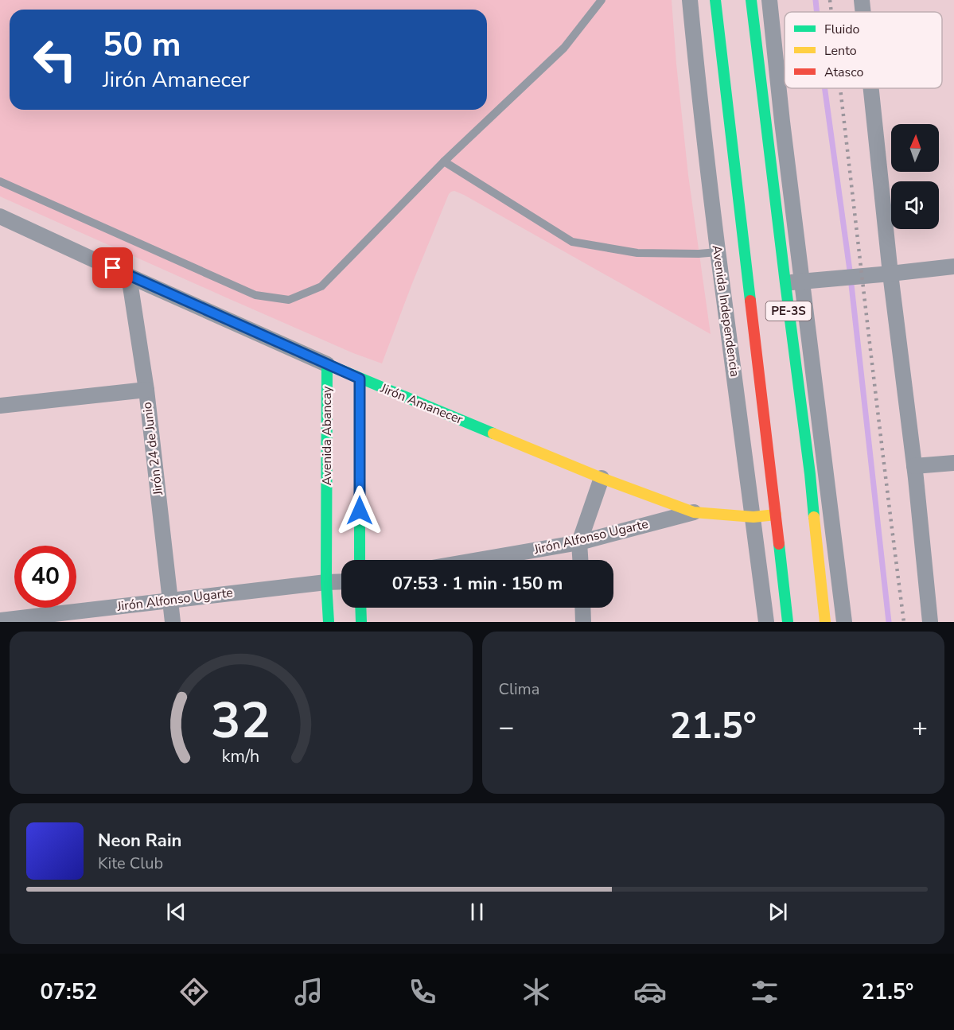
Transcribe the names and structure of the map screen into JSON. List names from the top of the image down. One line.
{"streets":{"main road":["Avenida Independencia","PE-3S","Jirón Amanecer","Avenida Abancay"],"street":["Jirón 24 de Junio","Jirón Alfonso Ugarte"]},"crossings":[["Avenida Independencia","Jirón Amanecer"],["Jirón Amanecer","Avenida Abancay"],["Jirón Amanecer","Jirón 24 de Junio"],["Jirón Amanecer","Jirón Alfonso Ugarte"],["Avenida Abancay","Jirón Alfonso Ugarte"],["Jirón 24 de Junio","Jirón Alfonso Ugarte"]],"legend":["Fluido","Lento","Atasco"],"north":"top","page":{"turn":["50 m","Jirón Amanecer"],"limit":"40","trip":"07:53 · 1 min · 150 m","tile":"Clima","heat":["−","21.5°","+"],"song":["Neon Rain","Kite Club"],"tabs":["07:52","21.5°"],"gauge":["32","km/h"]}}
